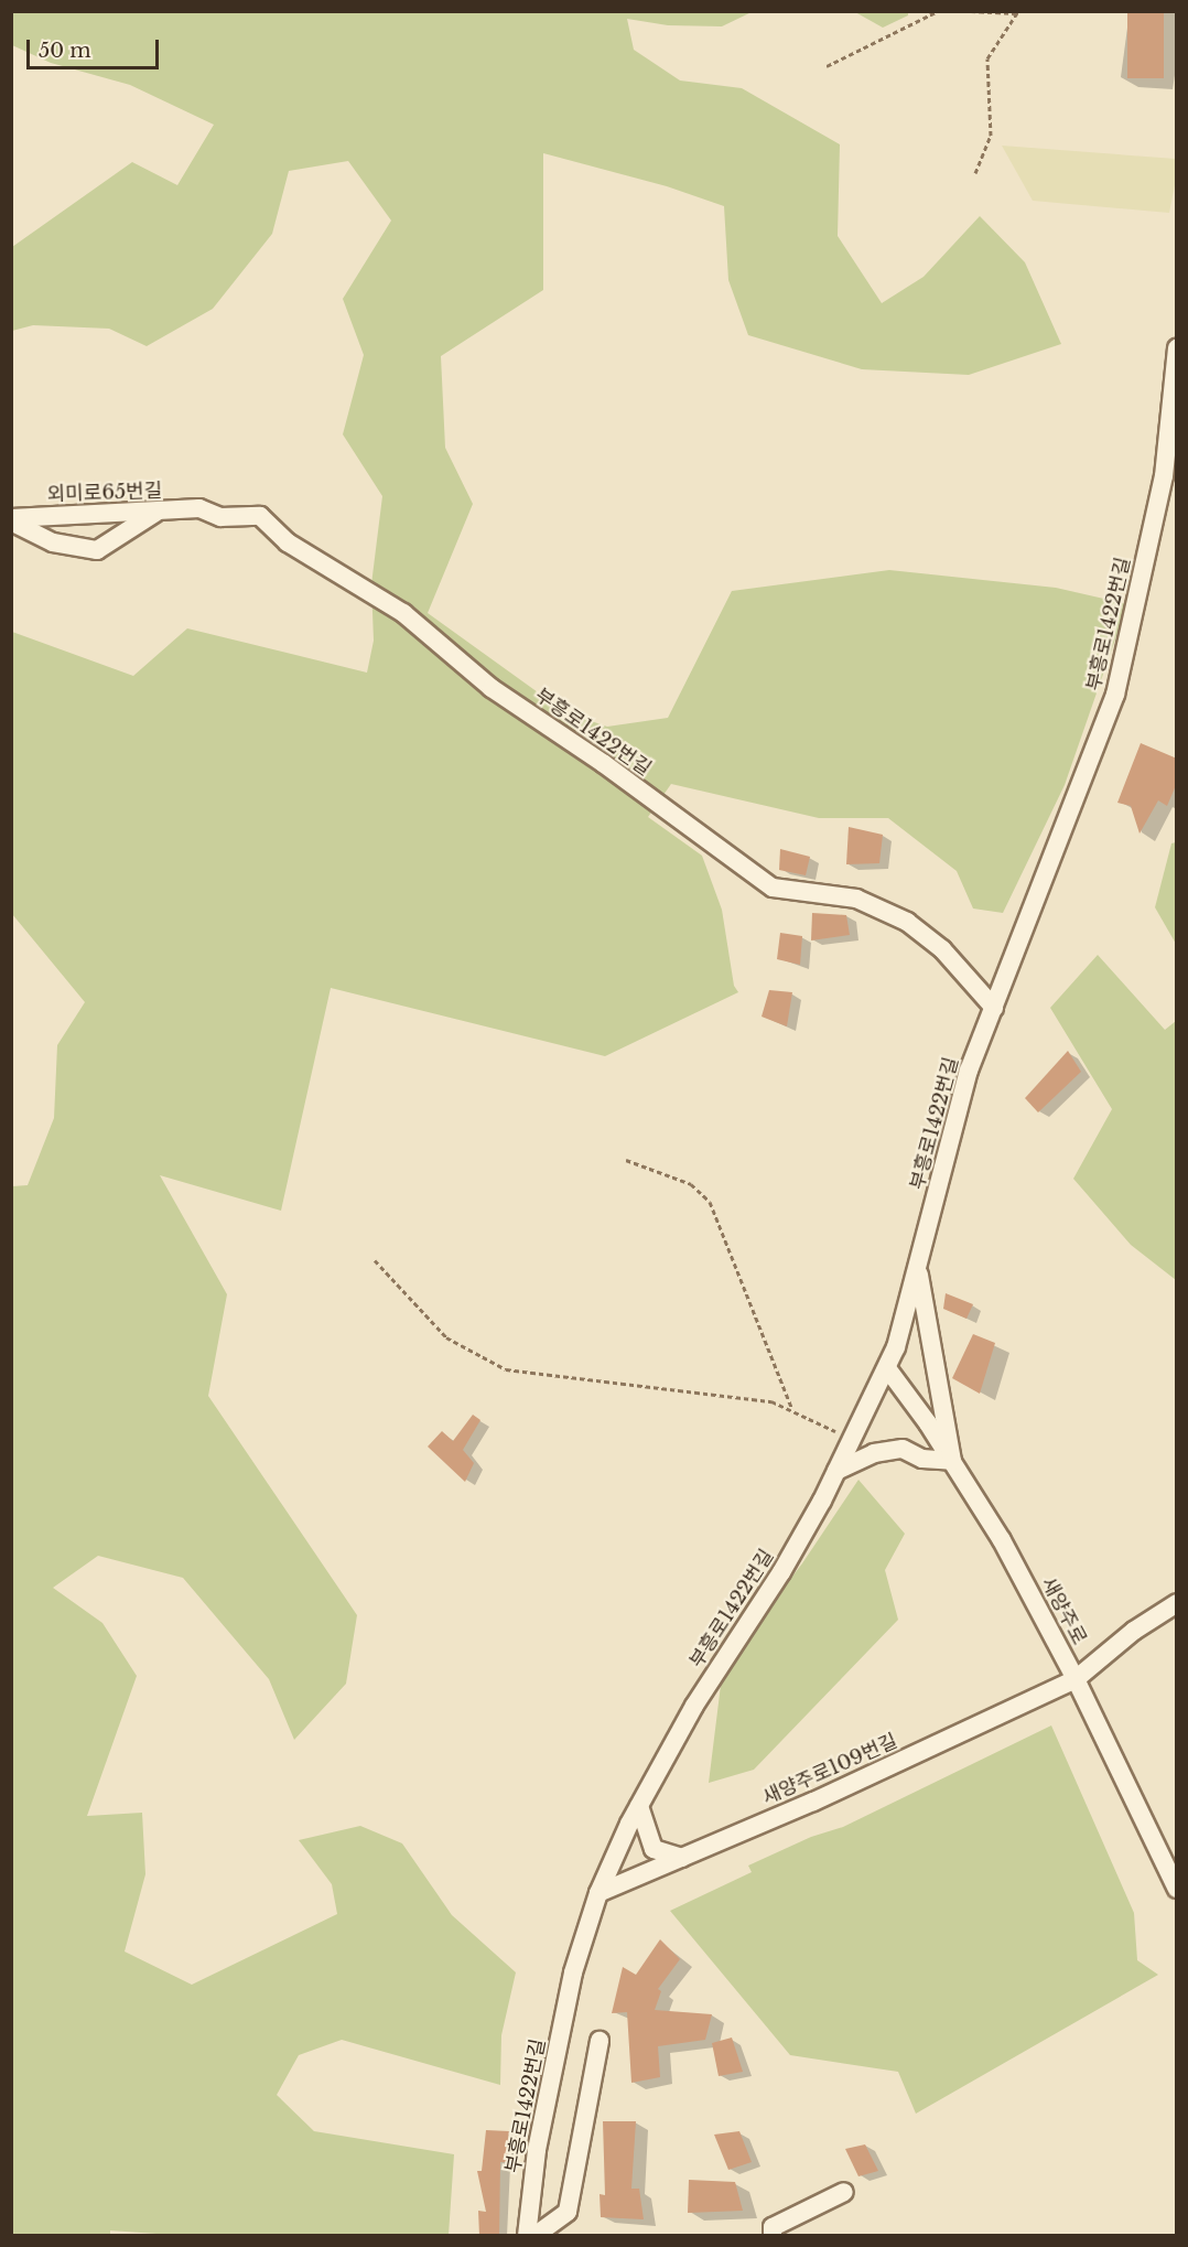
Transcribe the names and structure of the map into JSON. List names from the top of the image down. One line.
{"streets":{"street":["외미로65번길","부흥로1422번길","새양주로","새양주로109번길"]},"crossings":[["외미로65번길","부흥로1422번길"],["부흥로1422번길","새양주로"],["부흥로1422번길","새양주로109번길"],["새양주로","새양주로109번길"]],"scale_bar":"50 m"}
